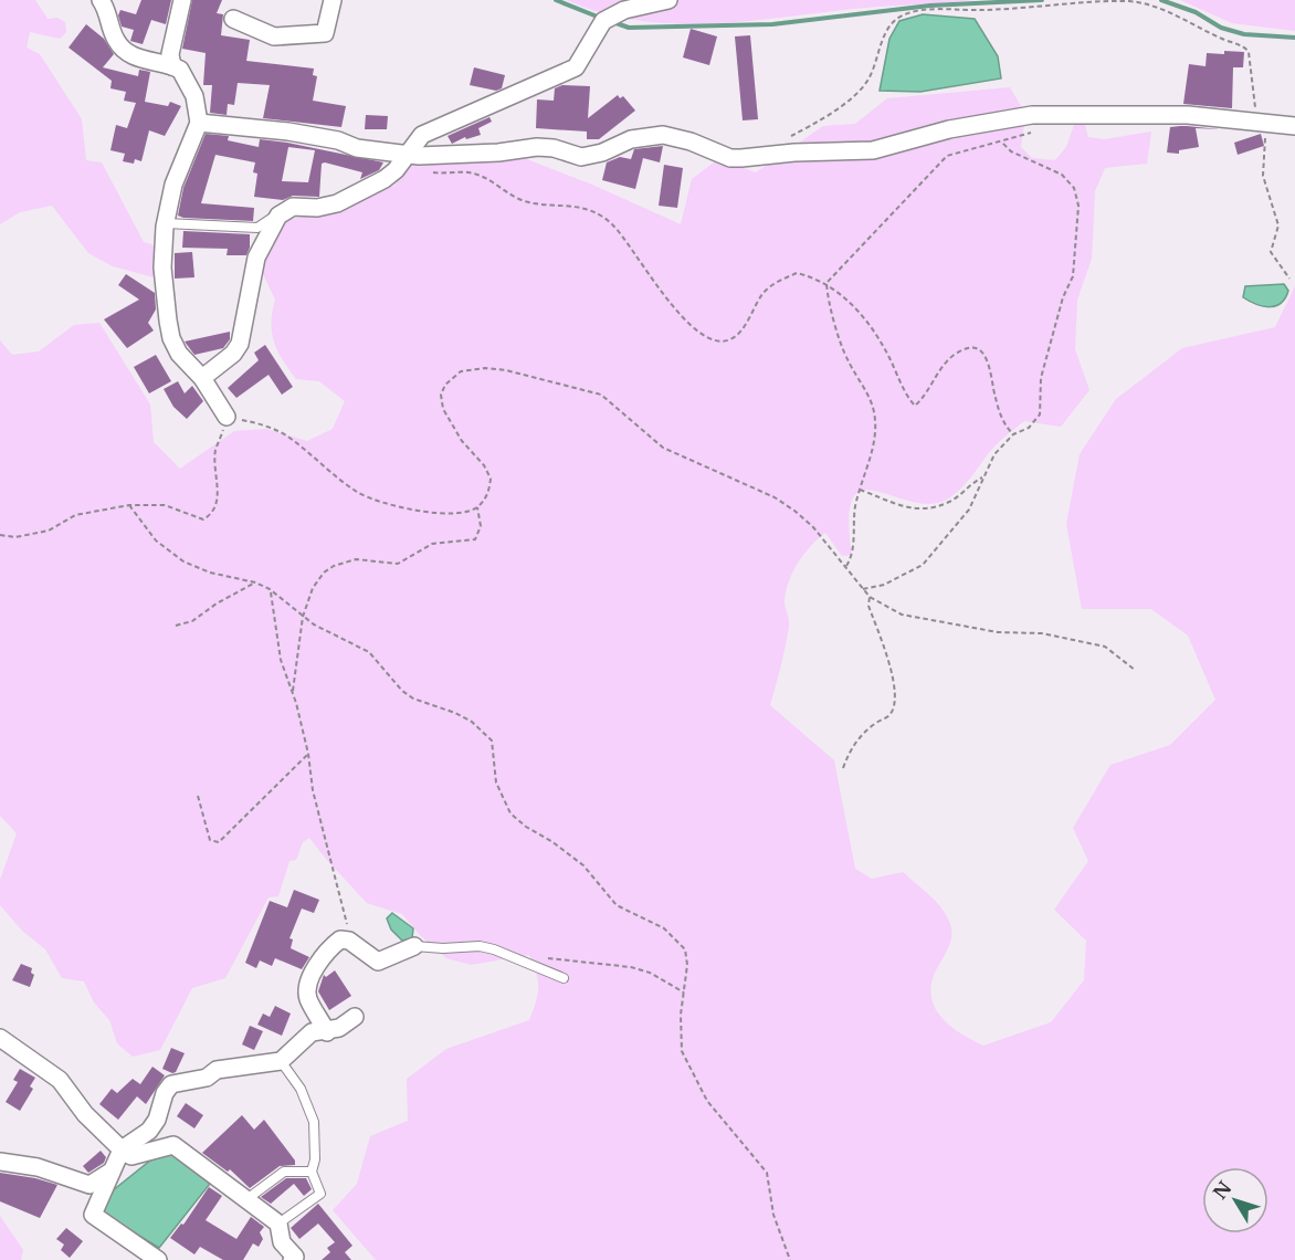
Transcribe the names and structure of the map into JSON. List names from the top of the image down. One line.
{"north":"top left"}
